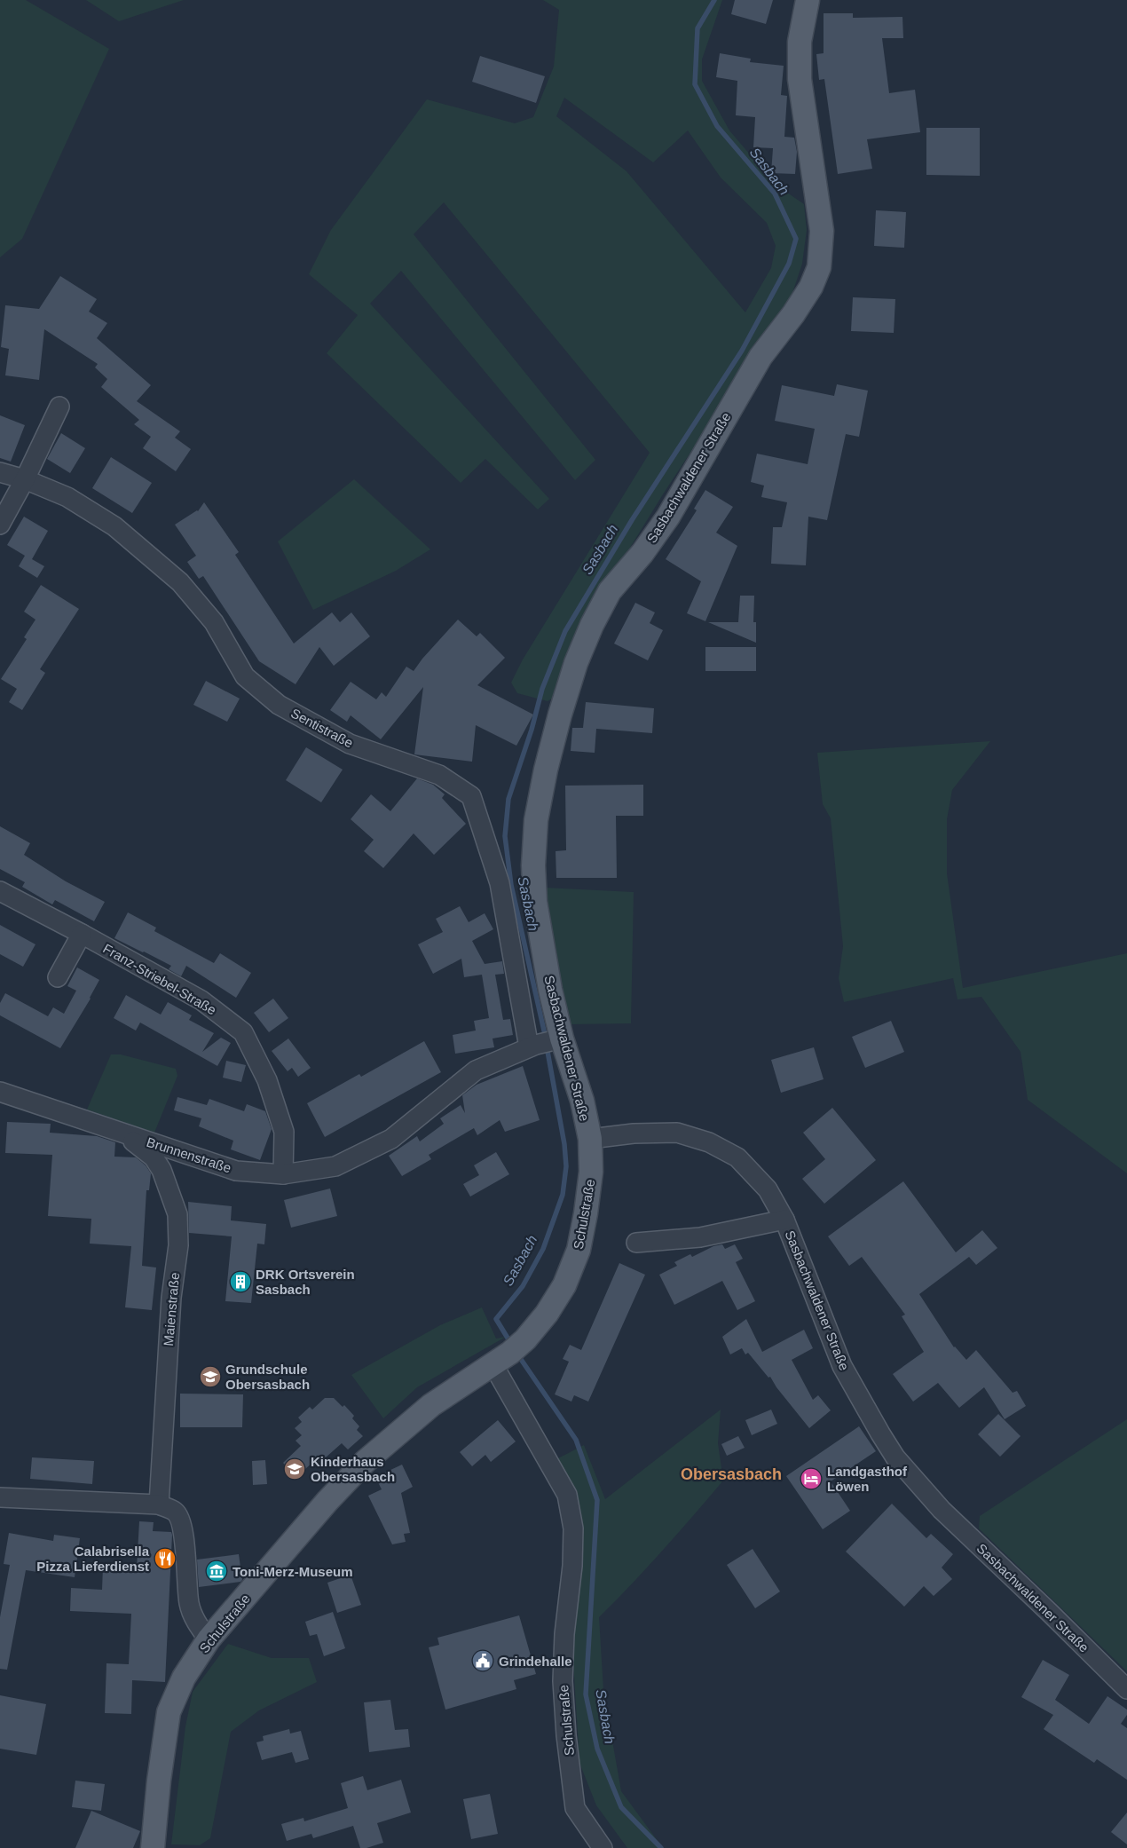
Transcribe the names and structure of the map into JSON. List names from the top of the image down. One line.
{"streets":{"main road":["Sasbachwaldener Straße","Schulstraße"],"street":["Sentistraße","Franz-Striebel-Straße","Brunnenstraße","Maienstraße"]},"crossings":[["Sasbachwaldener Straße","Brunnenstraße"],["Sasbachwaldener Straße","Schulstraße"],["Sentistraße","Brunnenstraße"],["Franz-Striebel-Straße","Brunnenstraße"],["Brunnenstraße","Maienstraße"]],"districts":["Obersasbach"],"water":["Sasbach"],"places":{"building":["DRK Ortsverein Sasbach"],"school or university":["Grundschule Obersasbach","Kinderhaus Obersasbach"],"hotel":["Landgasthof Löwen"],"restaurant":["Calabrisella Pizza Lieferdienst"],"museum":["Toni-Merz-Museum"],"public building":["Grindehalle"]}}
